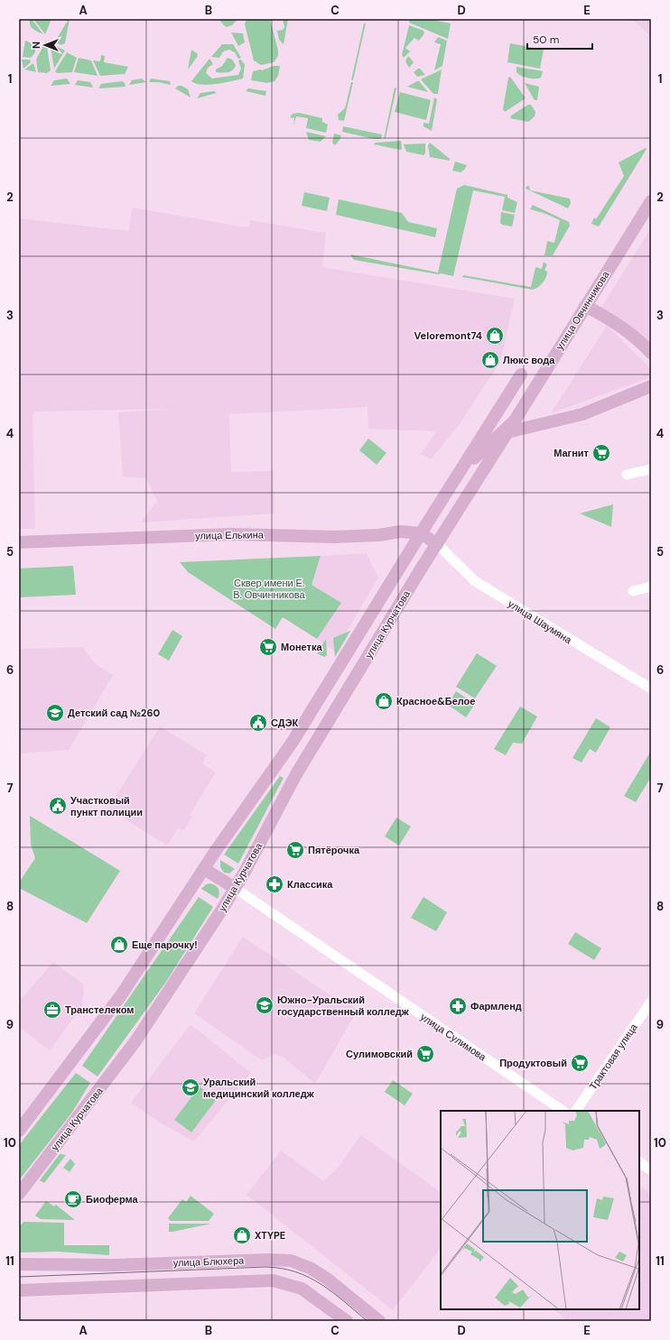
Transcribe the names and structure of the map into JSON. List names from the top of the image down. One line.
{"streets":{"main road":["улица Овчинникова","улица Елькина","улица Курчатова","улица Блюхера"],"street":["улица Шаумяна","улица Сулимова","Трактовая улица"]},"crossings":[["улица Елькина","улица Шаумяна"],["улица Елькина","улица Курчатова"],["улица Шаумяна","улица Курчатова"],["улица Курчатова","улица Сулимова"]],"parks":["Сквер имени Е. В. Овчинникова"],"places":{"shop":["Veloremont74","Люкс вода","Красное&Белое","Еще парочку!","XTYPE"],"supermarket":["Магнит","Монетка","Пятёрочка","Сулимовский","Продуктовый"],"school or university":["Детский сад №260","Южно-Уральский государственный колледж","Уральский медицинский колледж"],"public building":["СДЭК","Участковый пункт полиции"],"pharmacy":["Классика","Фармленд"],"office":["Транстелеком"],"cafe":["Биоферма"]},"scale_bar":"50 m","north":"left","grid":{"columns":["A","B","C","D","E"],"rows":["1","2","3","4","5","6","7","8","9","10","11"]}}
